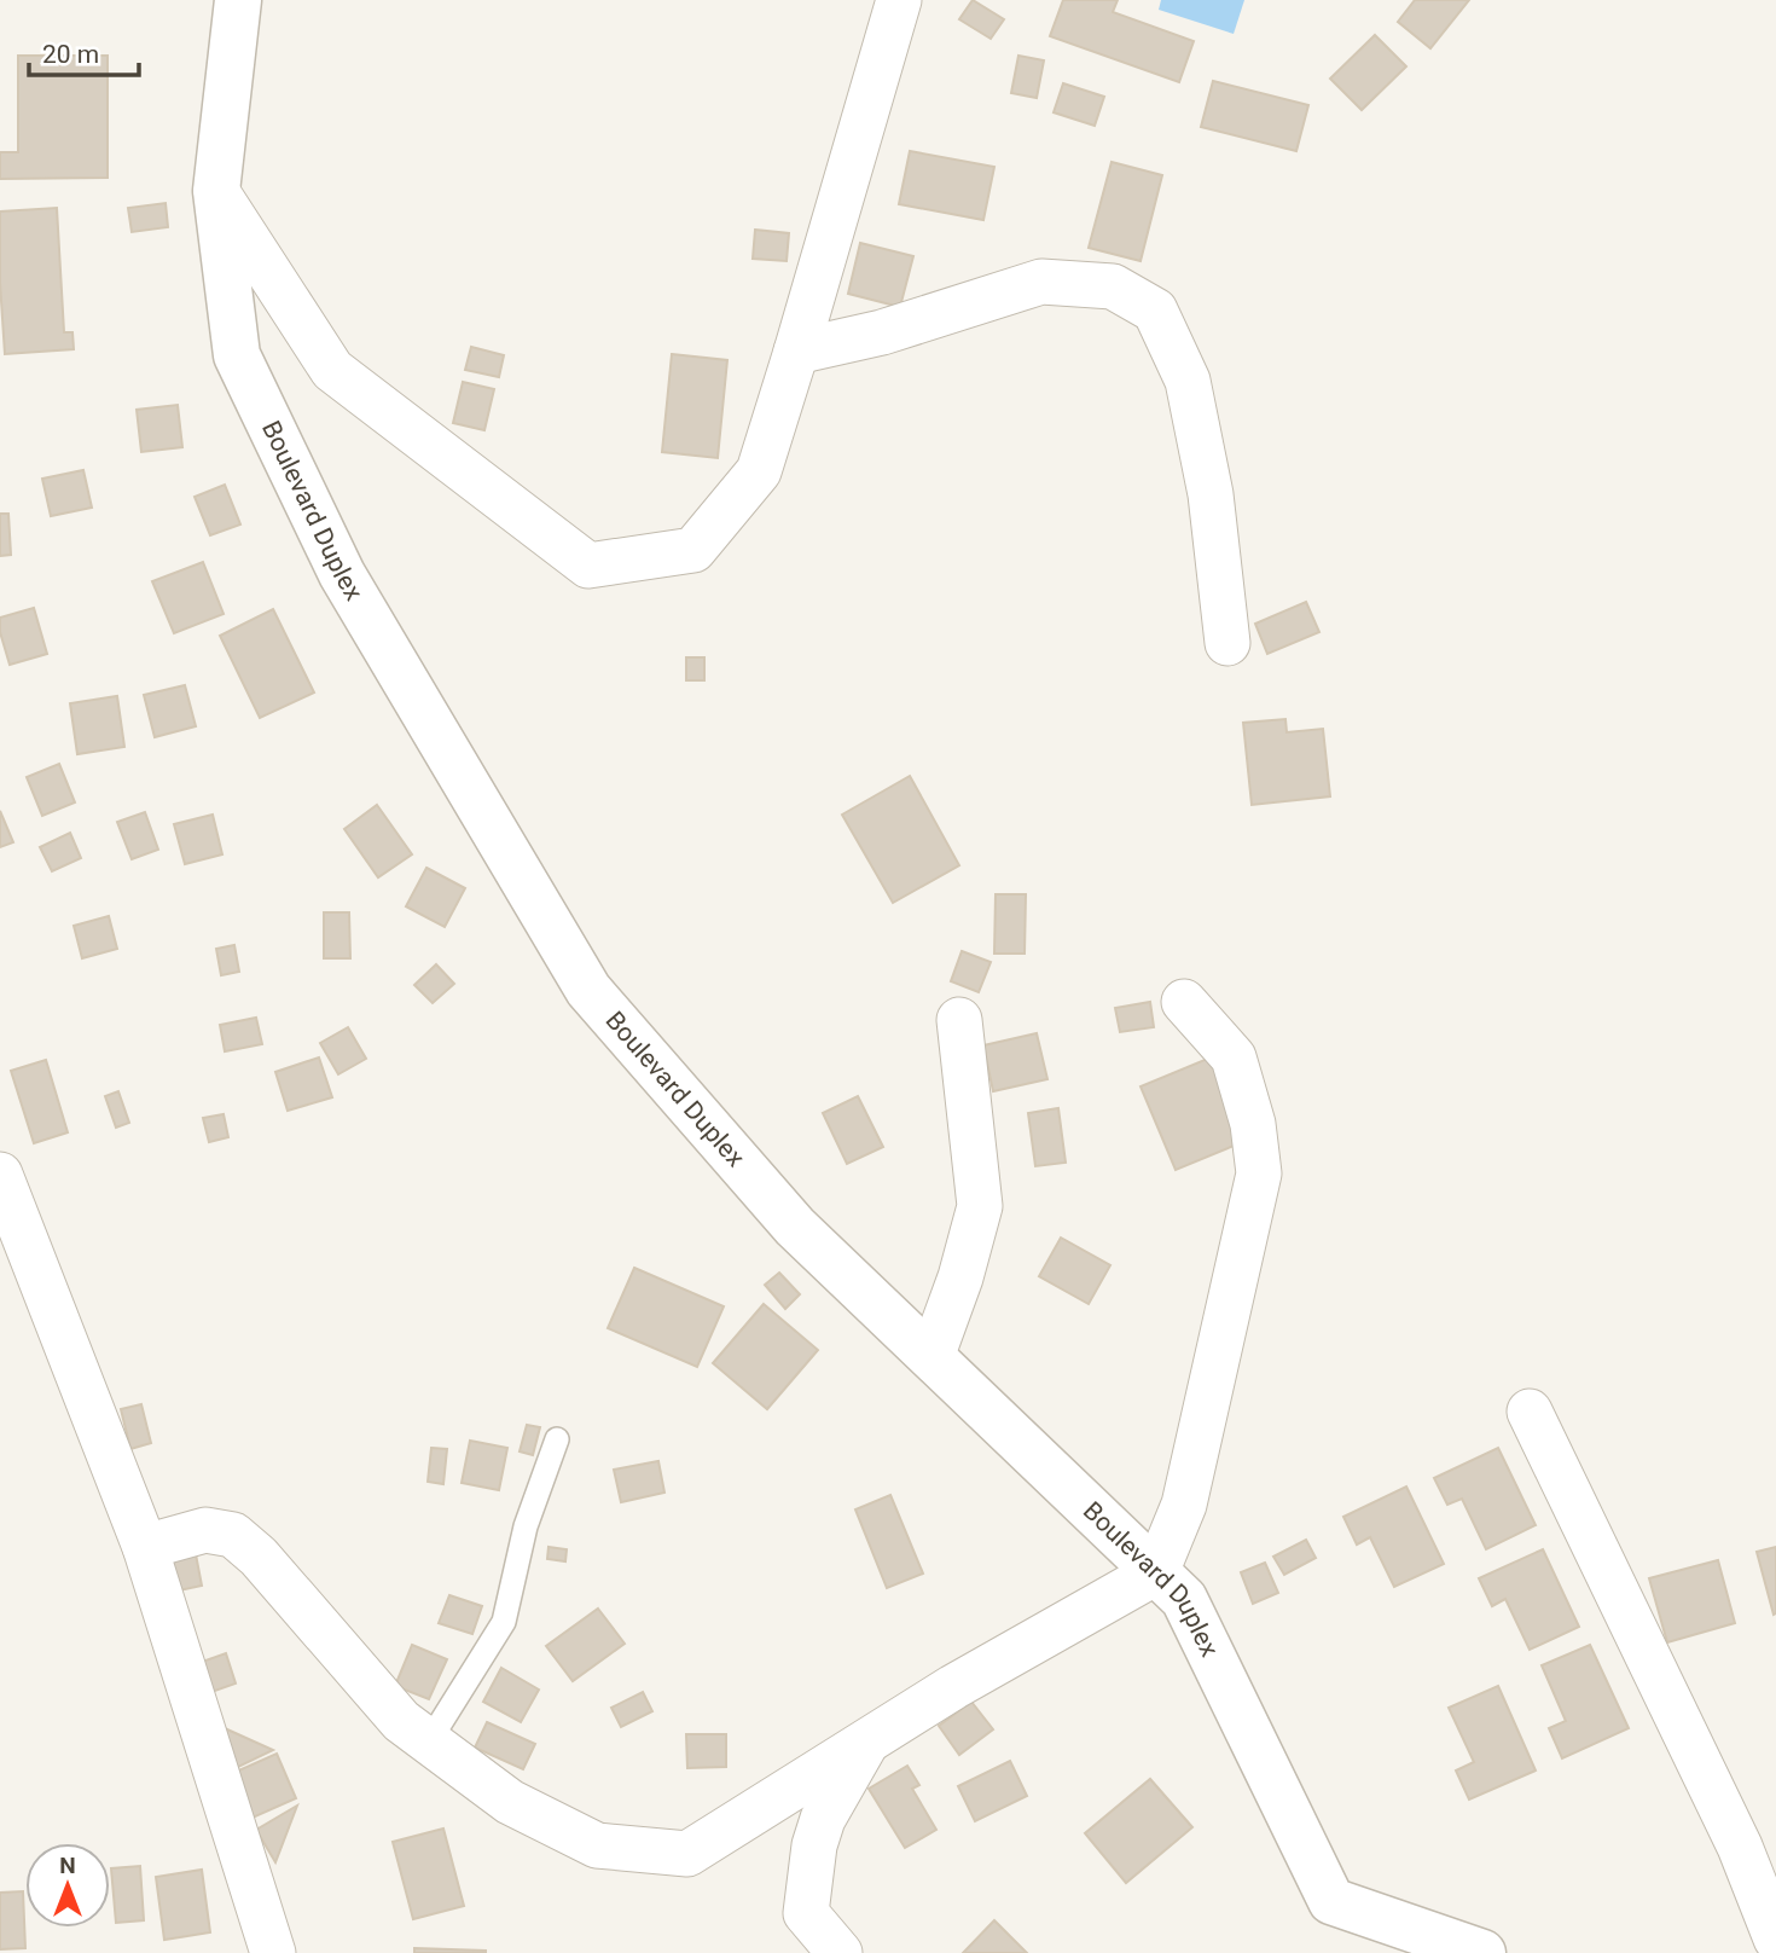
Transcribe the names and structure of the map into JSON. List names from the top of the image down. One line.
{"streets":{"street":["Boulevard Duplex"]},"scale_bar":"20 m","north":"top"}
